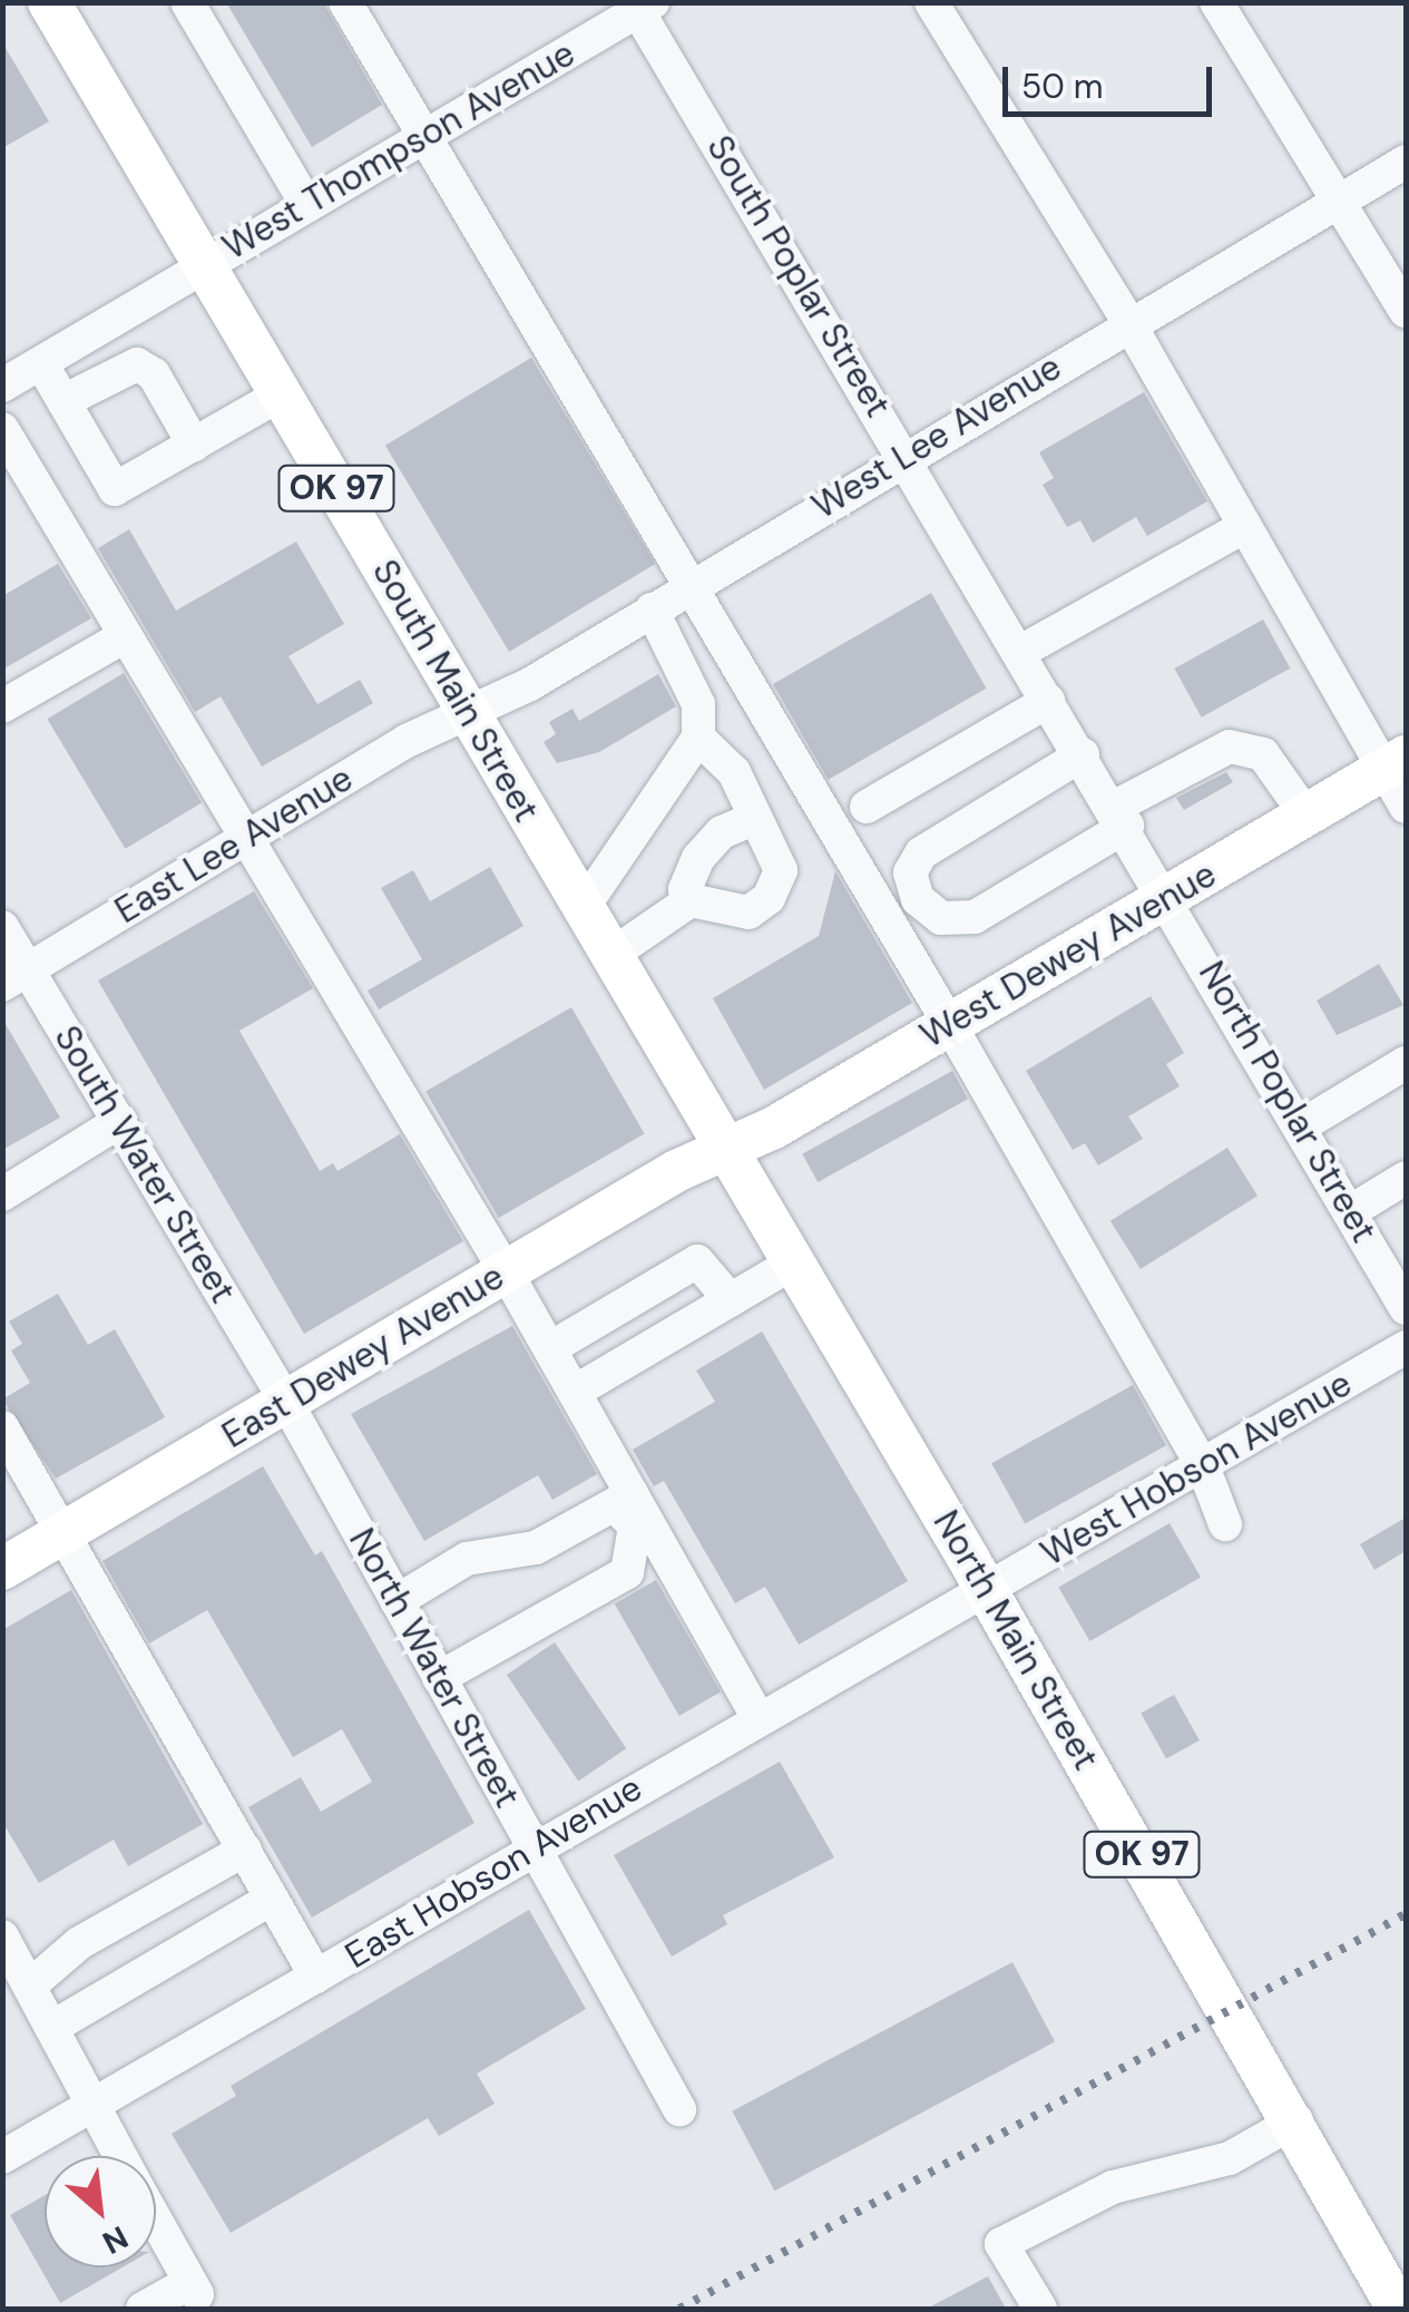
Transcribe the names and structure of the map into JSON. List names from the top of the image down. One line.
{"streets":{"main road":["OK 97","South Main Street","West Dewey Avenue","East Dewey Avenue","North Main Street"],"street":["West Thompson Avenue","South Poplar Street","West Lee Avenue","East Lee Avenue","North Poplar Street","South Water Street","West Hobson Avenue","North Water Street","East Hobson Avenue"]},"crossings":[["West Thompson Avenue","South Poplar Street"],["West Thompson Avenue","South Main Street"],["South Poplar Street","West Lee Avenue"],["South Poplar Street","West Dewey Avenue"],["South Poplar Street","North Poplar Street"],["West Lee Avenue","South Main Street"],["West Lee Avenue","East Lee Avenue"],["South Main Street","East Lee Avenue"],["South Main Street","West Dewey Avenue"],["South Main Street","East Dewey Avenue"],["South Main Street","North Main Street"],["East Lee Avenue","South Water Street"],["West Dewey Avenue","North Poplar Street"],["West Dewey Avenue","East Dewey Avenue"],["West Dewey Avenue","North Main Street"],["South Water Street","East Dewey Avenue"],["South Water Street","North Water Street"],["East Dewey Avenue","North Main Street"],["East Dewey Avenue","North Water Street"],["West Hobson Avenue","North Main Street"],["West Hobson Avenue","East Hobson Avenue"],["North Main Street","East Hobson Avenue"],["North Water Street","East Hobson Avenue"]],"scale_bar":"50 m","north":"bottom right"}
